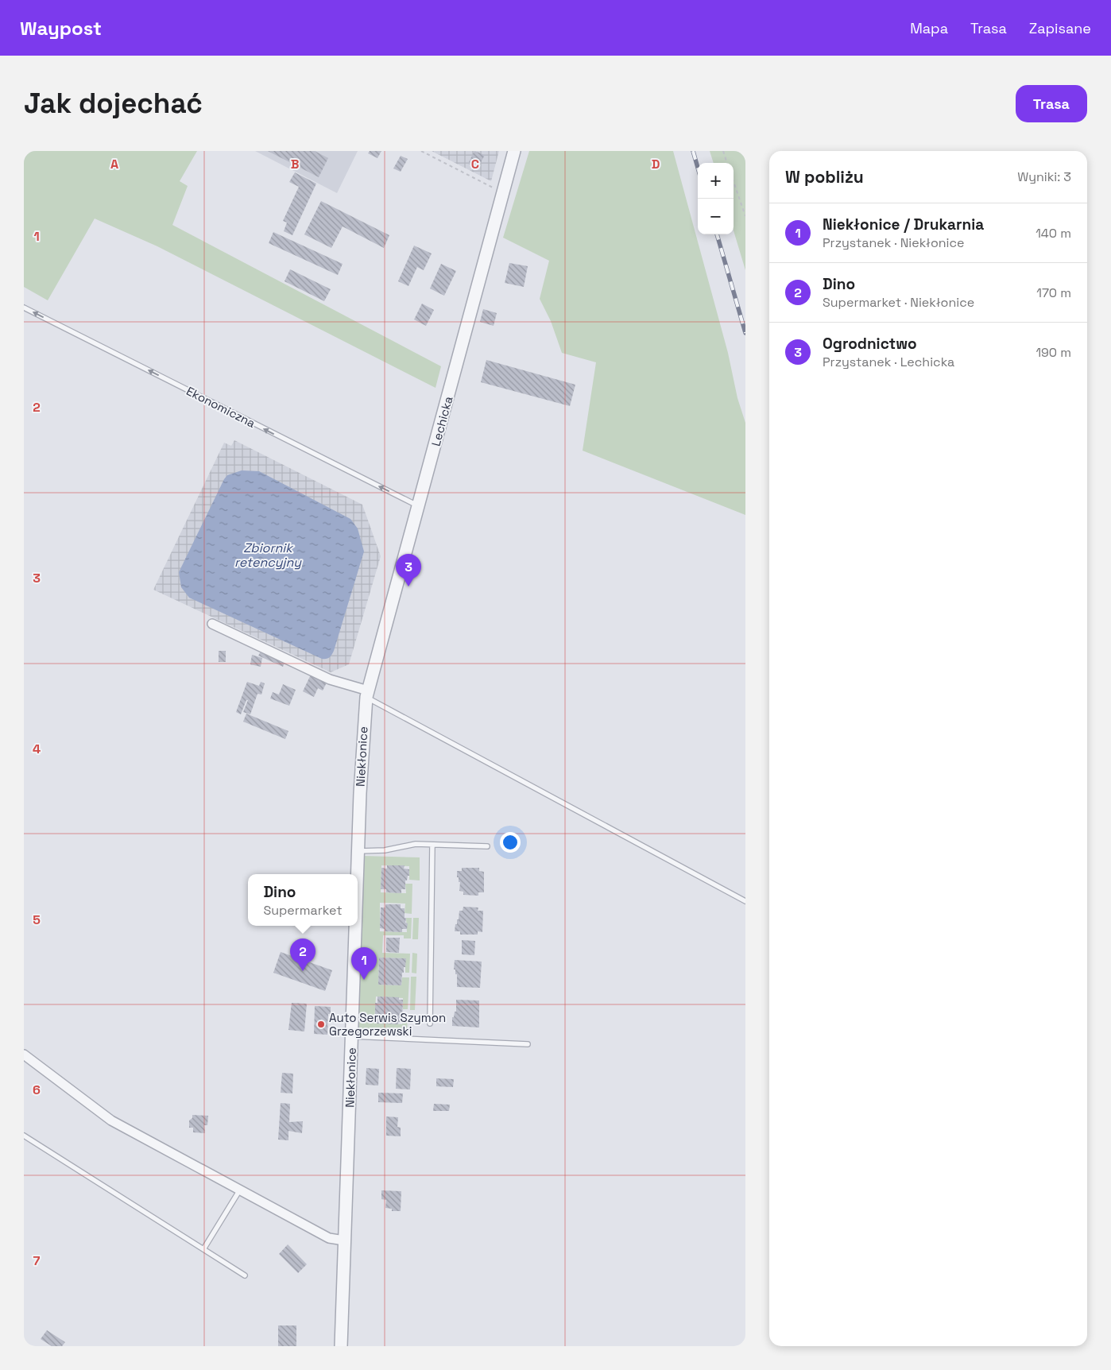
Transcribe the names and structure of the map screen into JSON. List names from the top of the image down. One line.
{"streets":{"street":["Lechicka","Niekłonice"],"lane":["Ekonomiczna"]},"crossings":[["Ekonomiczna","Lechicka"],["Lechicka","Niekłonice"]],"one_way":["Ekonomiczna"],"water":["Zbiornik retencyjny"],"places":["Auto Serwis Szymon Grzegorzewski"],"page":{"header":"Waypost","nav":["Mapa","Trasa","Zapisane"],"buttons":"Trasa","title":"Jak dojechać","heading":["W pobliżu","Wyniki: 3"],"map_buttons":["+","−"],"list":[{"mark":"1","name":"Niekłonice / Drukarnia","note":"Przystanek · Niekłonice","value":"140 m"},{"mark":"2","name":"Dino","note":"Supermarket · Niekłonice","value":"170 m"},{"mark":"3","name":"Ogrodnictwo","note":"Przystanek · Lechicka","value":"190 m"}],"pins":["3","2","1"],"popup":["Dino","Supermarket"]},"grid":{"columns":["A","B","C","D"],"rows":["1","2","3","4","5","6","7"]}}
